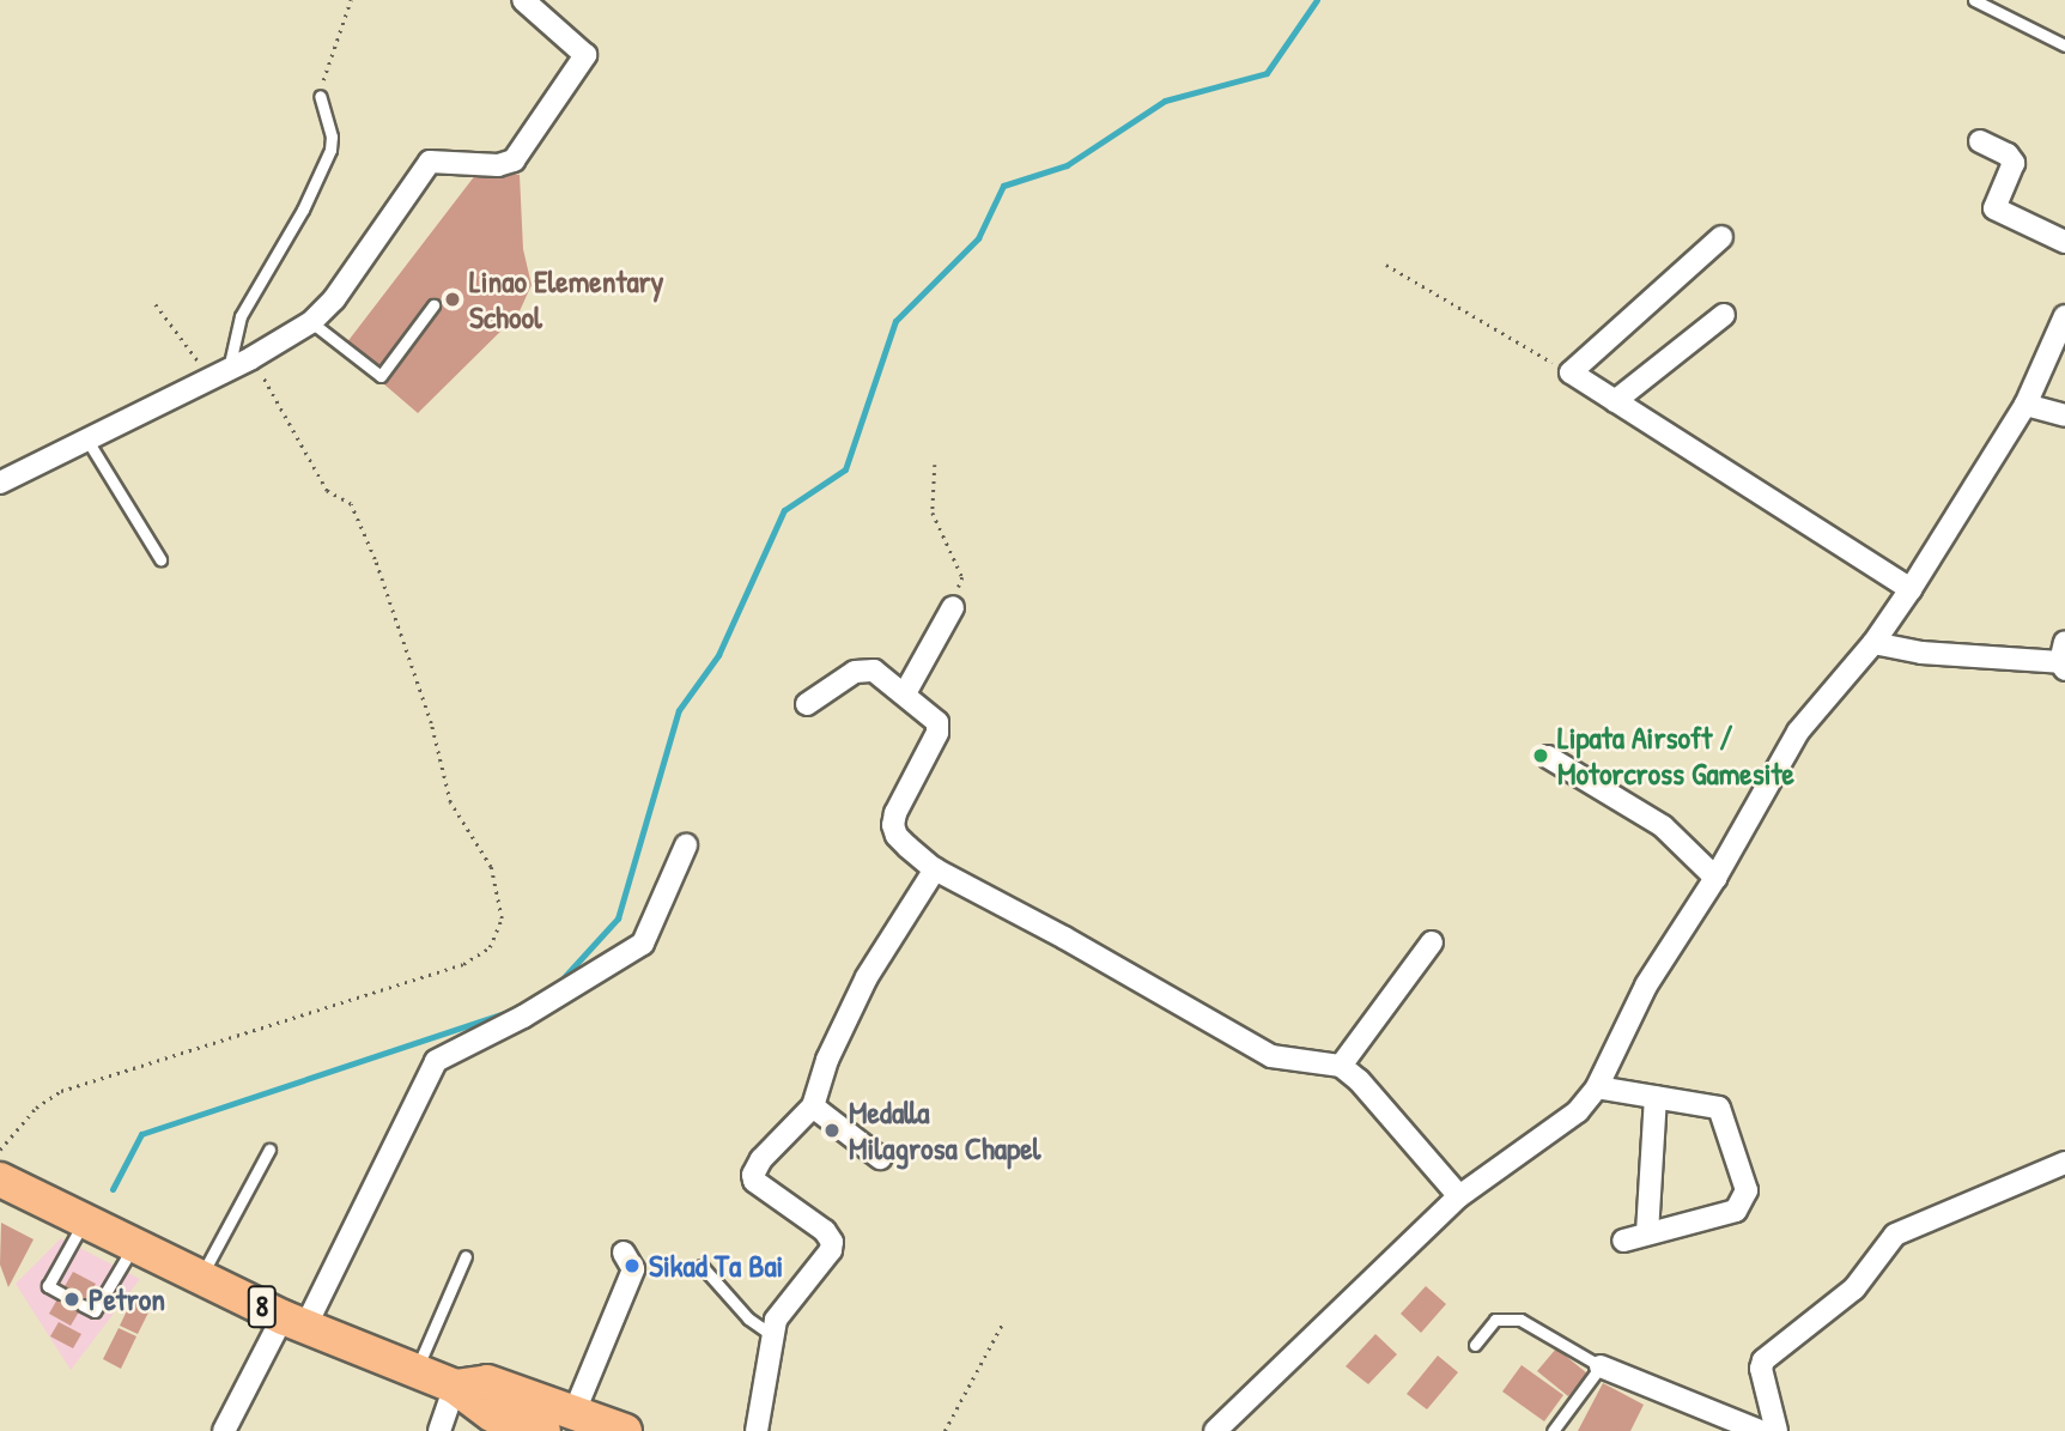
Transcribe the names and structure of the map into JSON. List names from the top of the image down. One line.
{"streets":{"highway":["8"]},"places":["Linao Elementary School","Lipata Airsoft / Motorcross Gamesite","Medalla Milagrosa Chapel","Sikad Ta Bai","Petron"]}
